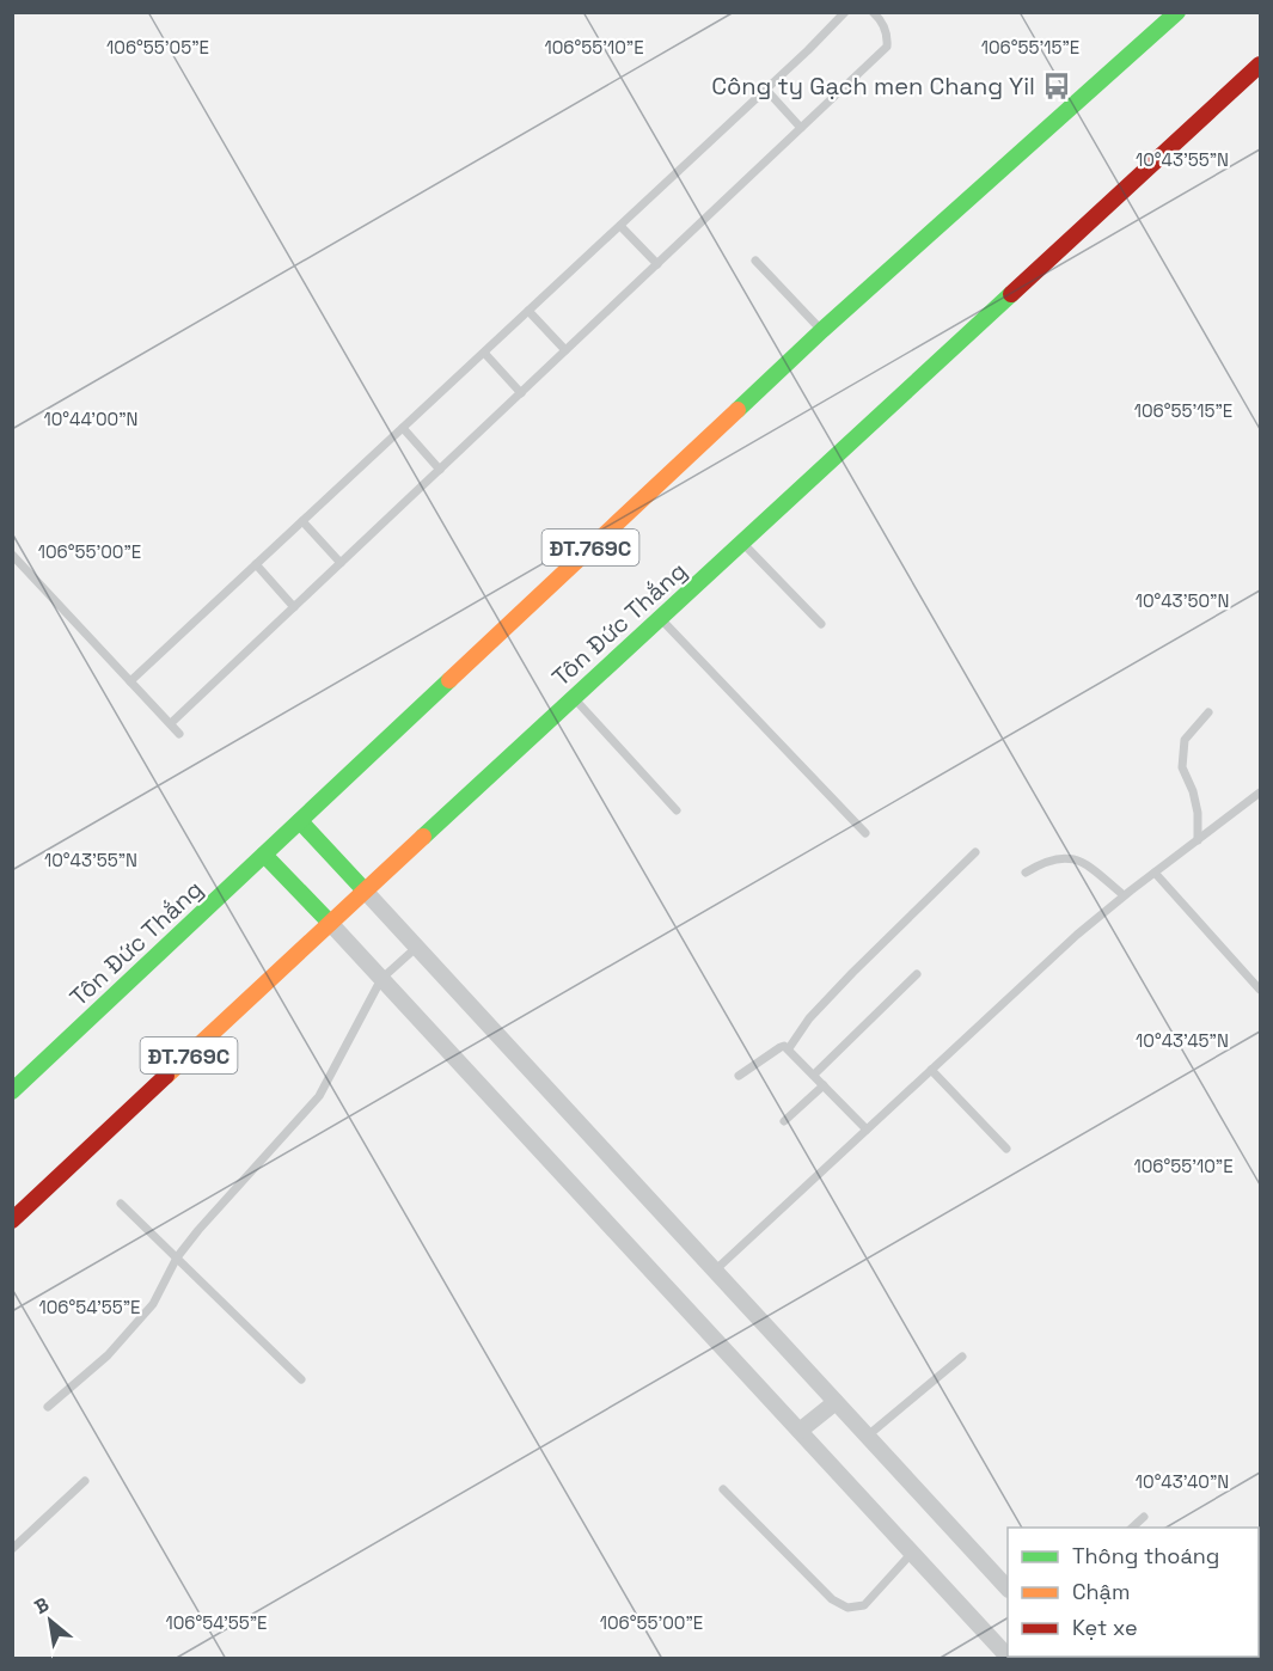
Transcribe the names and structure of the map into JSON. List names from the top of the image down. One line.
{"streets":{"main road":["ĐT.769C","Tôn Đức Thắng"]},"places":{"bus stop":["Công ty Gạch men Chang Yil"]},"legend":["Thông thoáng","Chậm","Kẹt xe"],"north":"top left","coordinates":["106°55'05\"E","106°55'10\"E","106°55'15\"E","10°43'55\"N","10°44'00\"N","106°55'00\"E","10°43'50\"N","10°43'45\"N","106°54'55\"E","10°43'40\"N"]}
